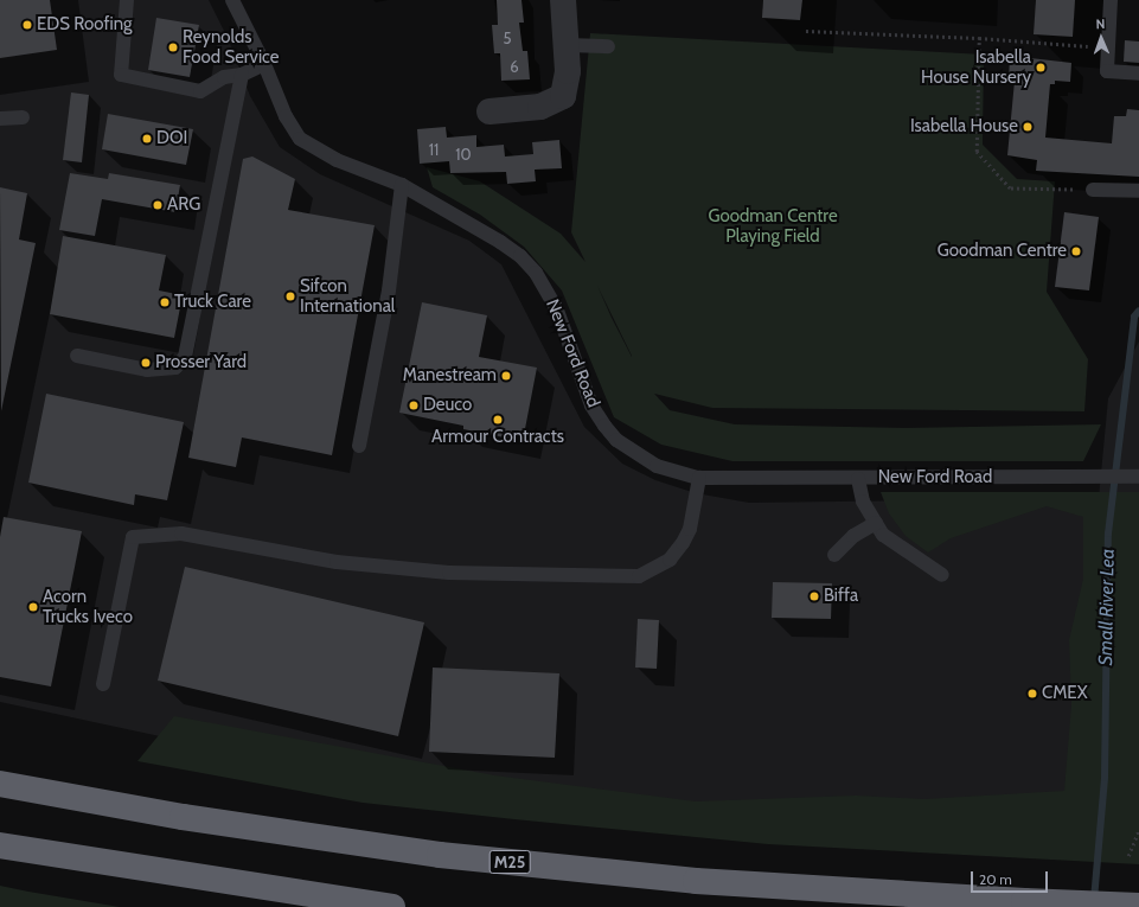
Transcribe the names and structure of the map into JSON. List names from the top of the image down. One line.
{"streets":{"highway":["M25"],"lane":["New Ford Road"]},"water":["Small River Lea"],"parks":["Goodman Centre Playing Field"],"places":["EDS Roofing","Reynolds Food Service","Isabella House Nursery","Isabella House","DOI","ARG","Goodman Centre","Sifcon International","Truck Care","Prosser Yard","Manestream","Deuco","Armour Contracts","Biffa","Acorn Trucks Iveco","CMEX"],"house_numbers":["5","6","11","10"],"scale_bar":"20 m","north":"top"}
